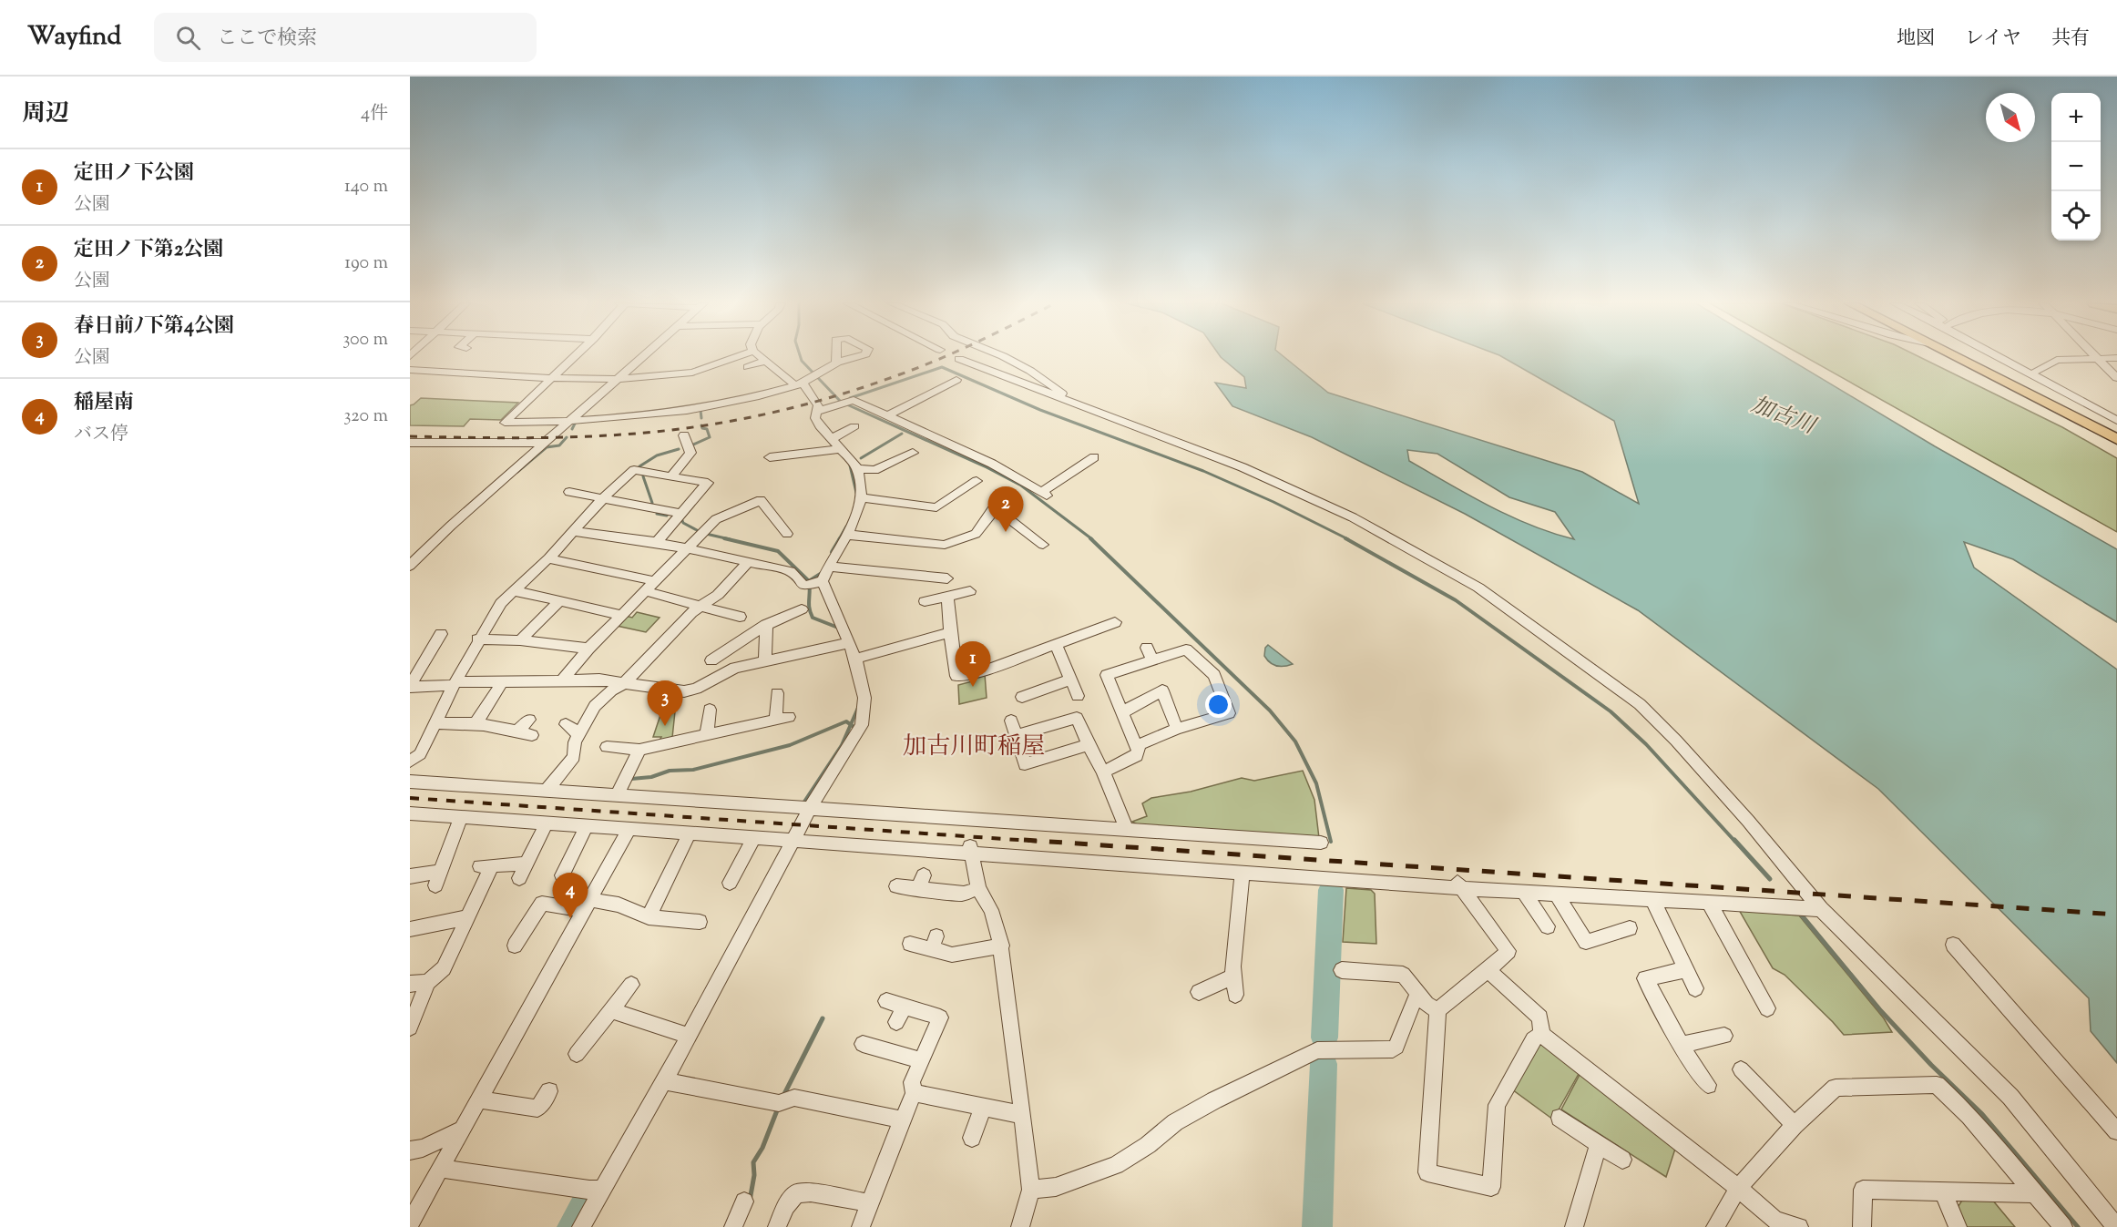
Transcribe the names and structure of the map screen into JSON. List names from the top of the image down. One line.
{"districts":["加古川町稲屋"],"water":["加古川"],"north":"bottom right","page":{"header":"Wayfind","search":"ここで検索","nav":["地図","レイヤ","共有"],"heading":["周辺","4件"],"map_buttons":["+","−"],"list":[{"mark":"1","name":"定田ノ下公園","note":"公園","value":"140 m"},{"mark":"2","name":"定田ノ下第2公園","note":"公園","value":"190 m"},{"mark":"3","name":"春日前ﾉ下第4公園","note":"公園","value":"300 m"},{"mark":"4","name":"稲屋南","note":"バス停","value":"320 m"}],"pins":["2","1","3","4"]}}
